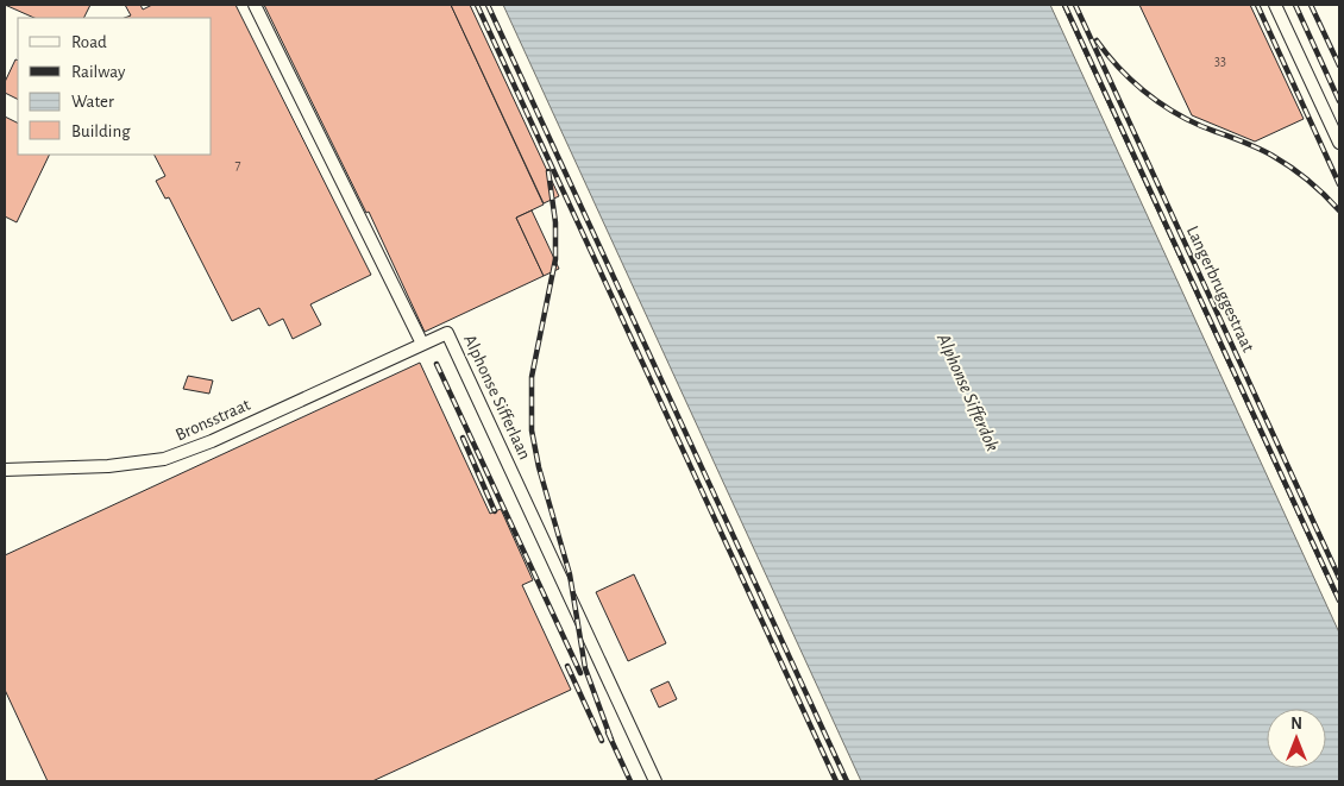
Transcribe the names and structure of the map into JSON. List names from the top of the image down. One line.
{"streets":{"street":["Langerbruggestraat","Alphonse Sifferlaan","Bronsstraat"]},"crossings":[["Alphonse Sifferlaan","Bronsstraat"]],"water":["Alphonse Sifferdok"],"house_numbers":["33","7"],"legend":["Road","Railway","Water","Building"],"north":"top"}
